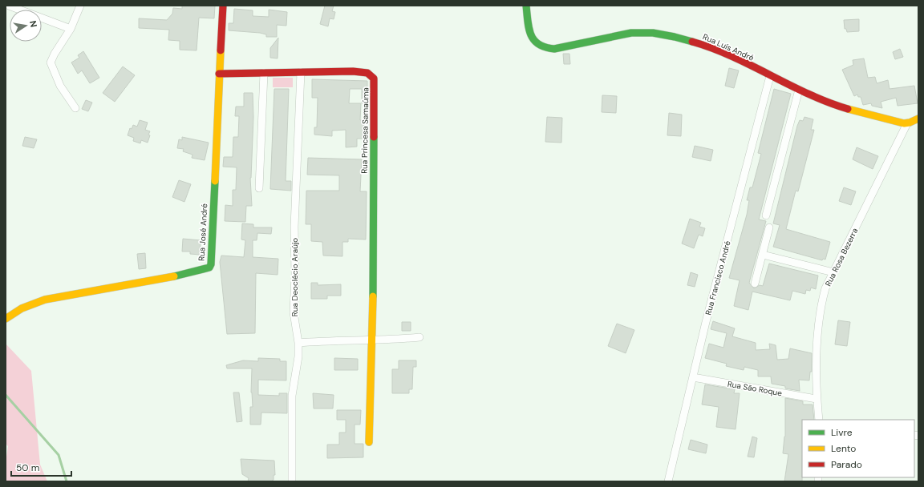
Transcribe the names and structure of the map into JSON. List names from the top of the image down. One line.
{"streets":{"street":["Rua Luís André","Rua Princesa Samaúma","Rua José André","Rua Rosa Bezerra","Rua Deoclécio Araújo","Rua Francisco André","Rua São Roque"]},"crossings":[["Rua Luís André","Rua Rosa Bezerra"],["Rua Luís André","Rua Francisco André"],["Rua Princesa Samaúma","Rua José André"],["Rua Princesa Samaúma","Rua Deoclécio Araújo"],["Rua Rosa Bezerra","Rua São Roque"],["Rua Francisco André","Rua São Roque"]],"legend":["Livre","Lento","Parado"],"scale_bar":"50 m","north":"right"}
